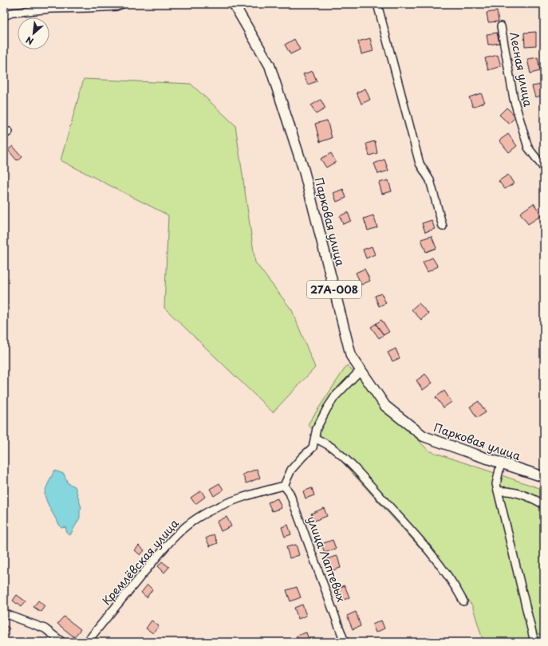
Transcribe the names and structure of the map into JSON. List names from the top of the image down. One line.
{"streets":{"main road":["Парковая улица","27А-008"],"street":["Лесная улица","улица Лаптевых","Кремлёвская улица"]},"crossings":[["улица Лаптевых","Кремлёвская улица"]],"north":"bottom left"}
